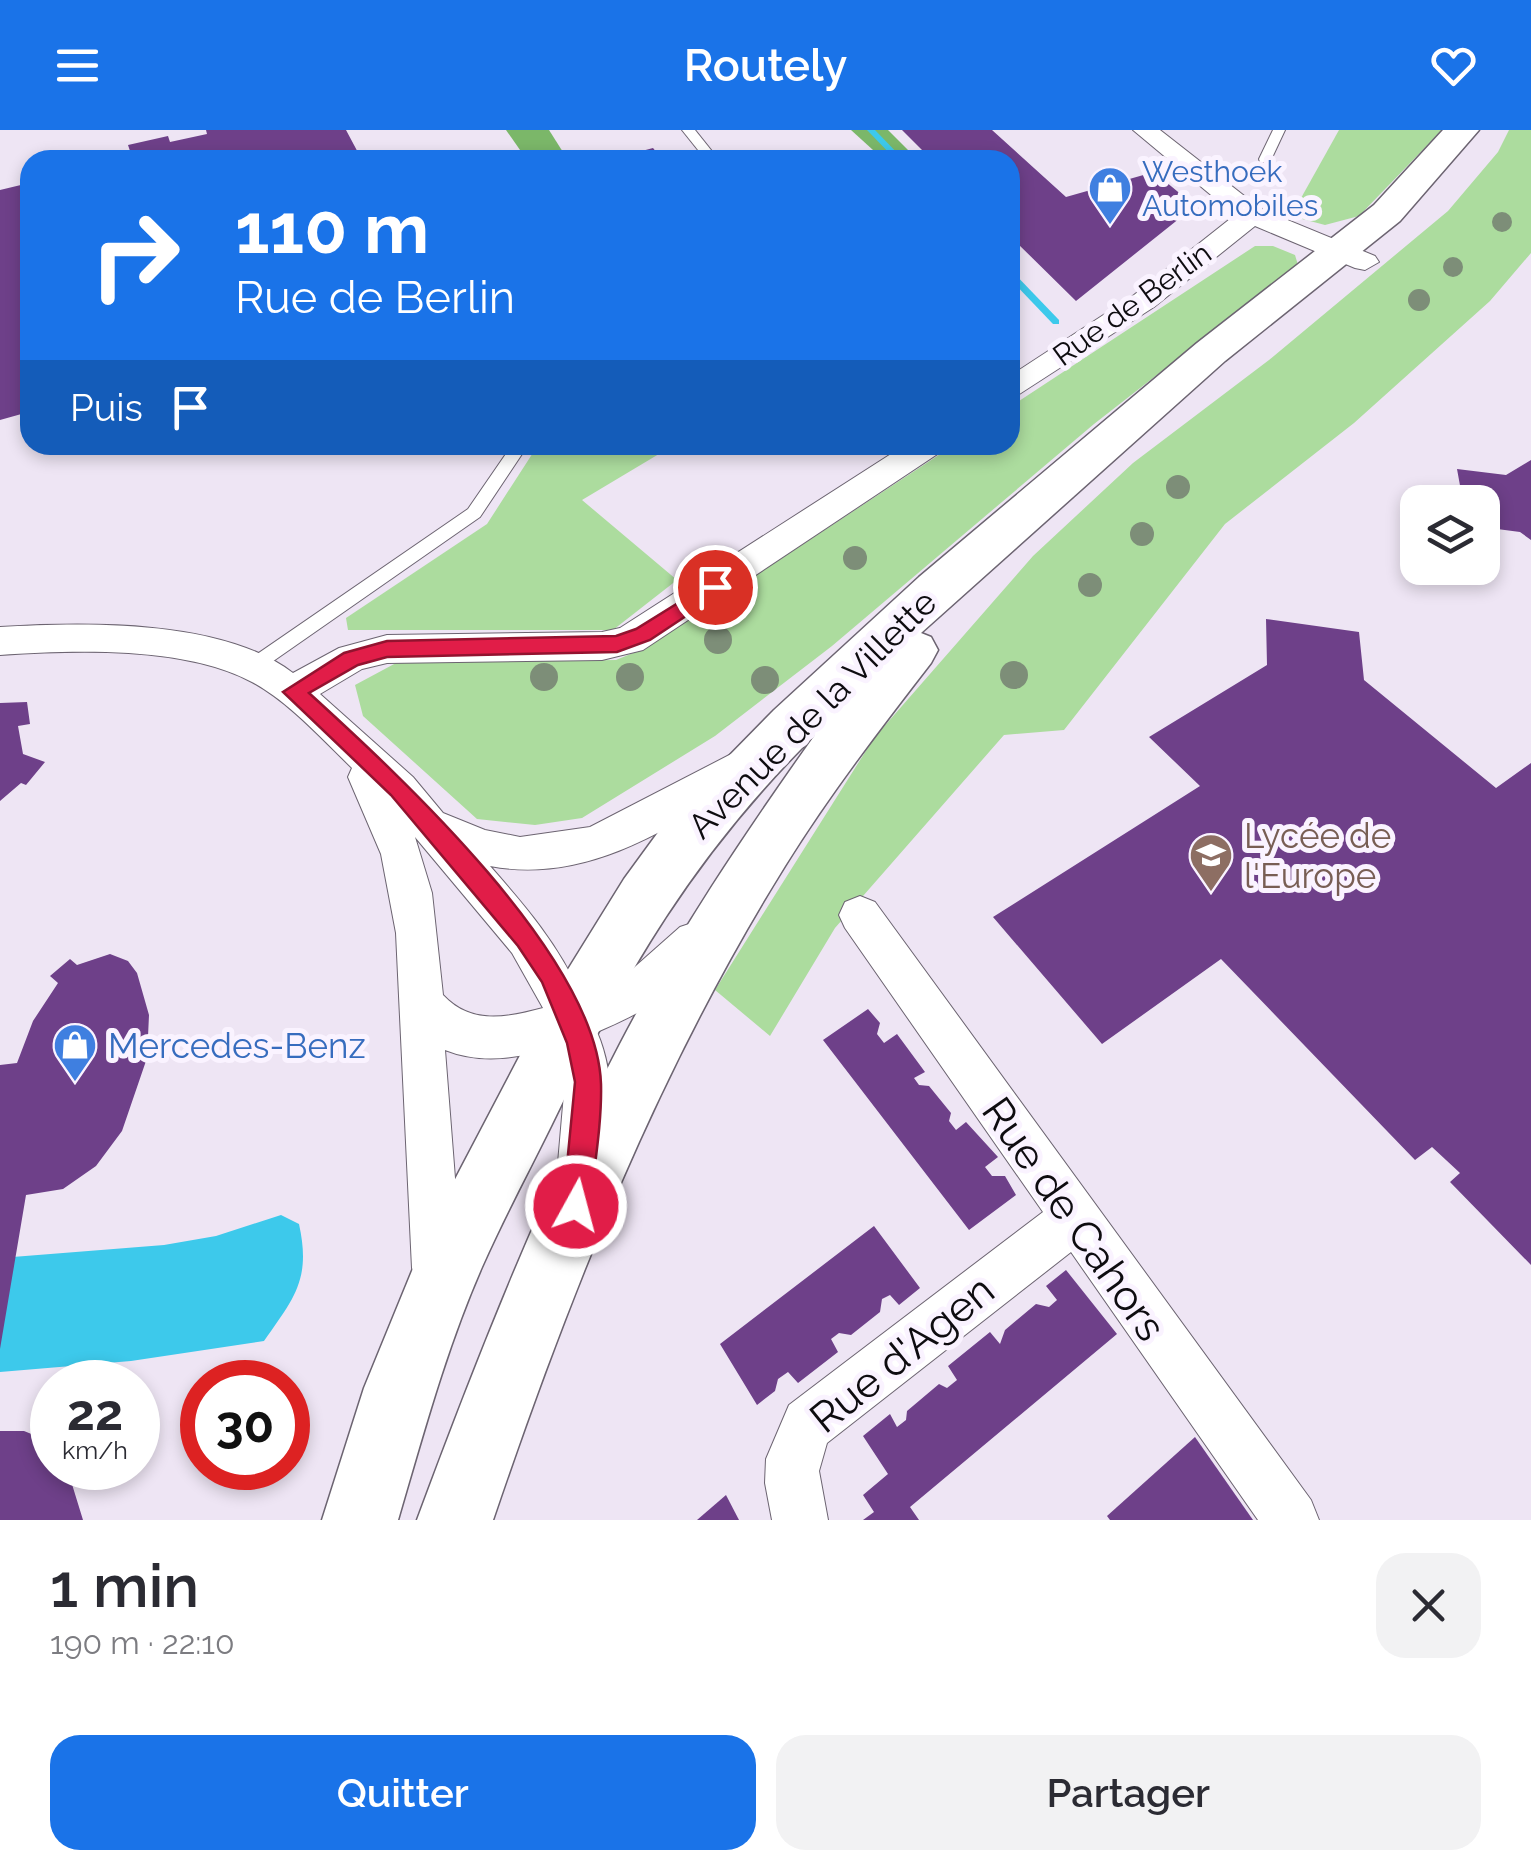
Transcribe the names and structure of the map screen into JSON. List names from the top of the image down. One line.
{"streets":{"main road":["Avenue de la Villette"],"street":["Rue de Berlin","Rue de Cahors","Rue d'Agen"]},"crossings":[["Rue de Berlin","Avenue de la Villette"],["Rue de Cahors","Rue d'Agen"]],"places":{"shop":["Westhoek Automobiles","Mercedes-Benz"],"school or university":["Lycée de l'Europe"]},"page":{"header":"Routely","turn":["110 m","Rue de Berlin"],"then":"Puis","speed":"22 km/h","limit":"30","heading":["1 min","190 m · 22:10"],"buttons":["Quitter","Partager"]}}
